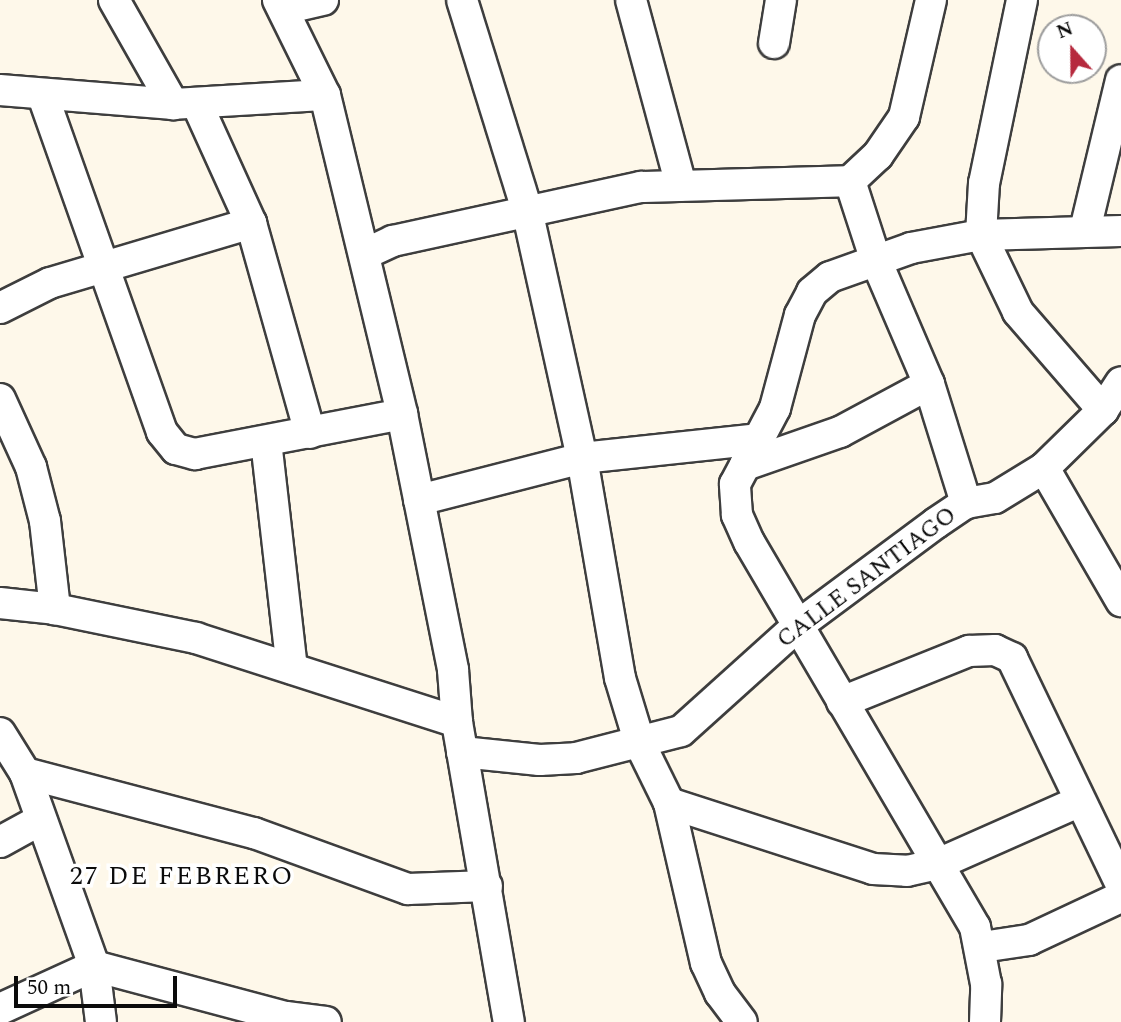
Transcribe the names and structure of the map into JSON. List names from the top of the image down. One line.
{"streets":{"street":["CALLE SANTIAGO"]},"districts":["27 DE FEBRERO"],"scale_bar":"50 m","north":"top"}
